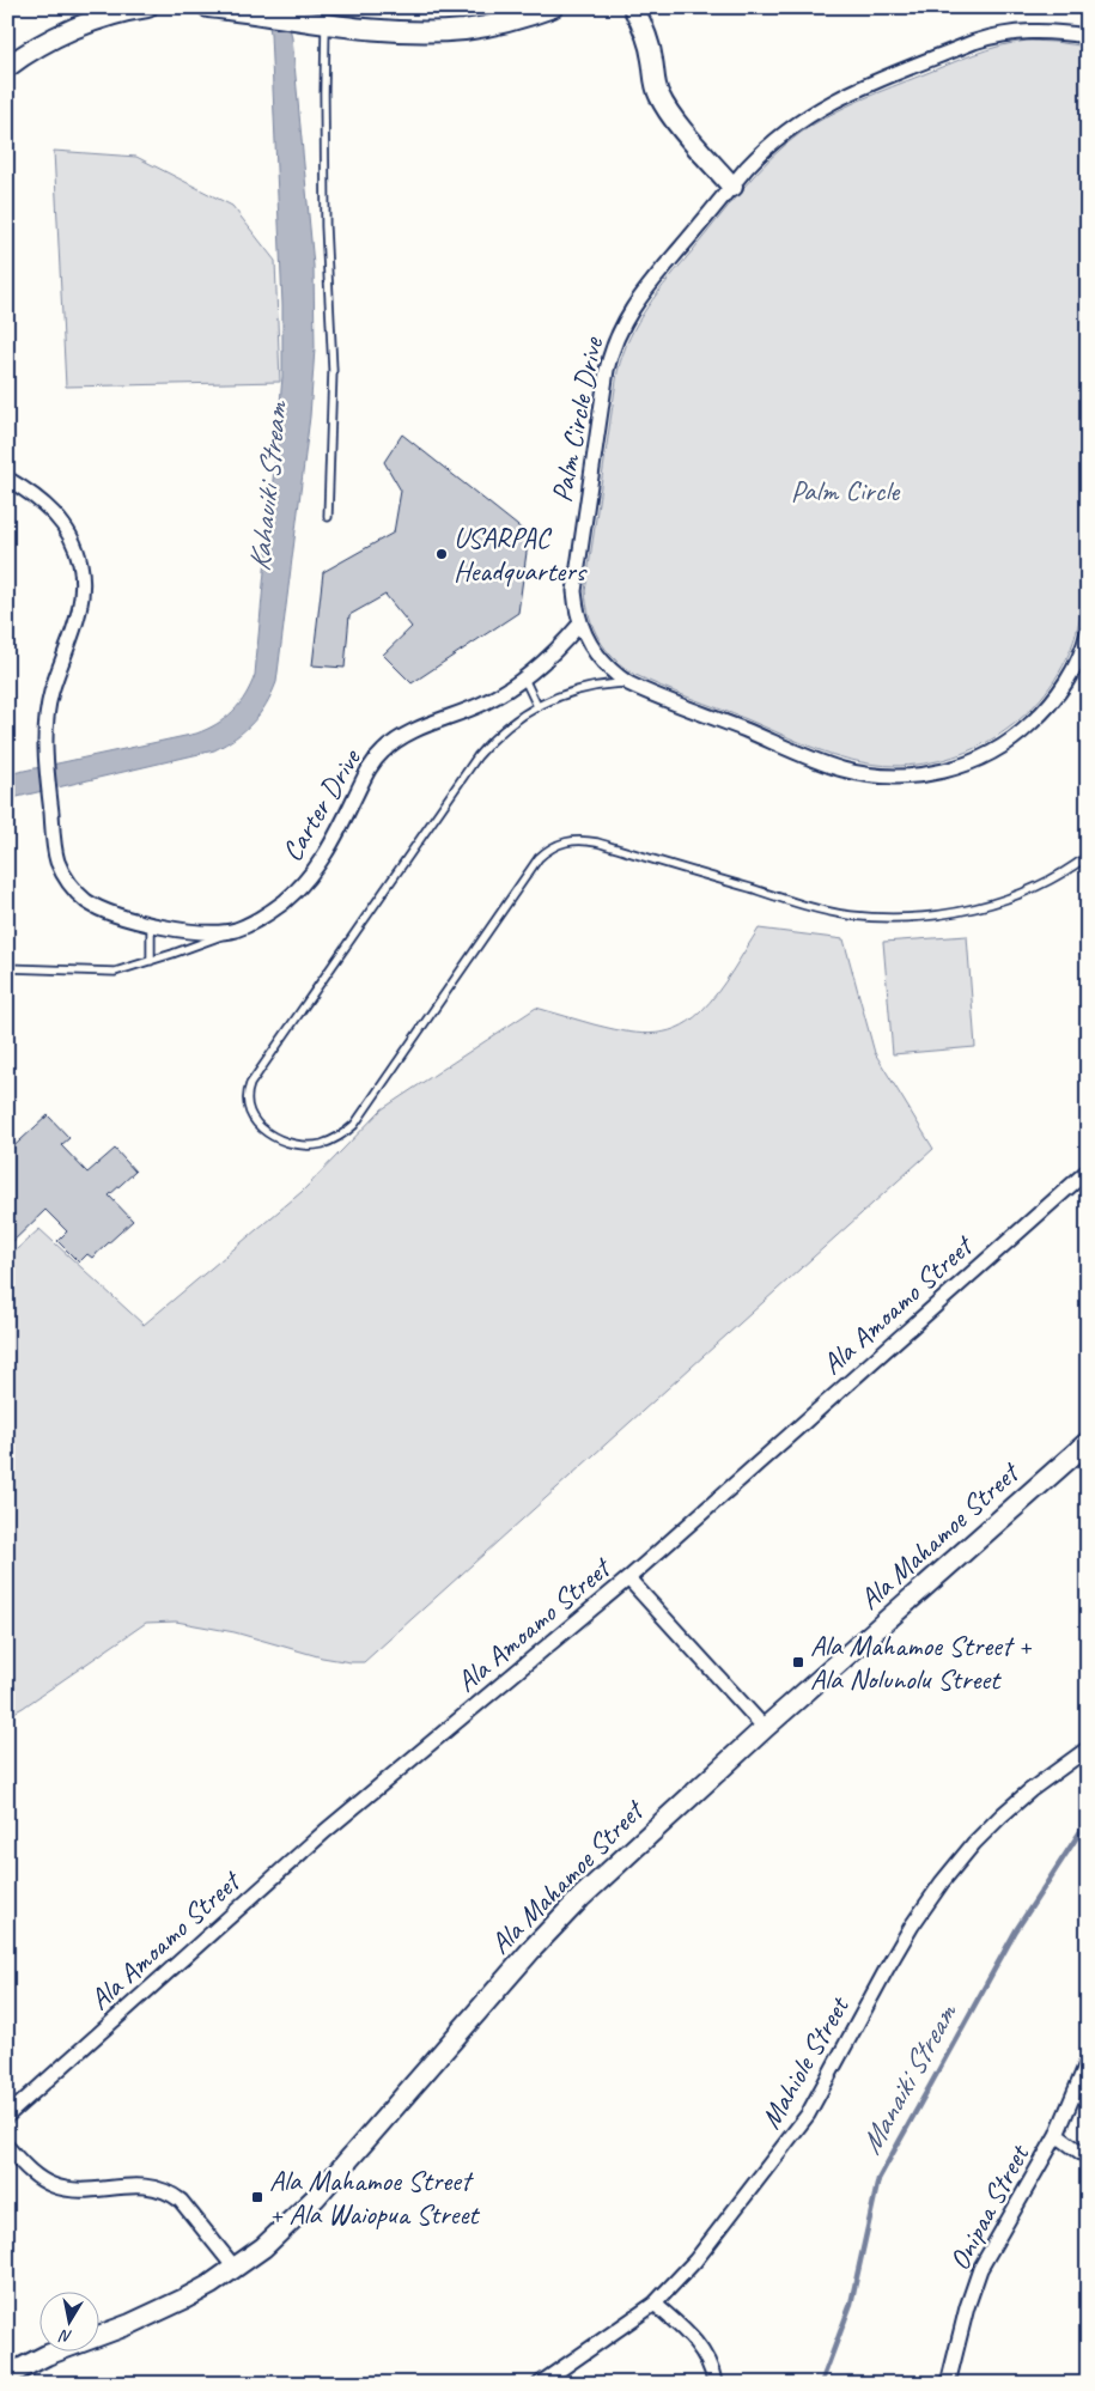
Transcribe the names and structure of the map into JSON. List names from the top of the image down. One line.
{"streets":{"street":["Palm Circle Drive","Carter Drive","Ala Amoamo Street","Ala Mahamoe Street","Mahiole Street","Onipaa Street"]},"crossings":[["Palm Circle Drive","Carter Drive"]],"water":["Kahauiki Stream","Manaiki Stream"],"parks":["Palm Circle"],"places":{"other":["USARPAC Headquarters"],"transit":["Ala Mahamoe Street + Ala Nolunolu Street","Ala Mahamoe Street + Ala Waiopua Street"]},"north":"bottom"}
